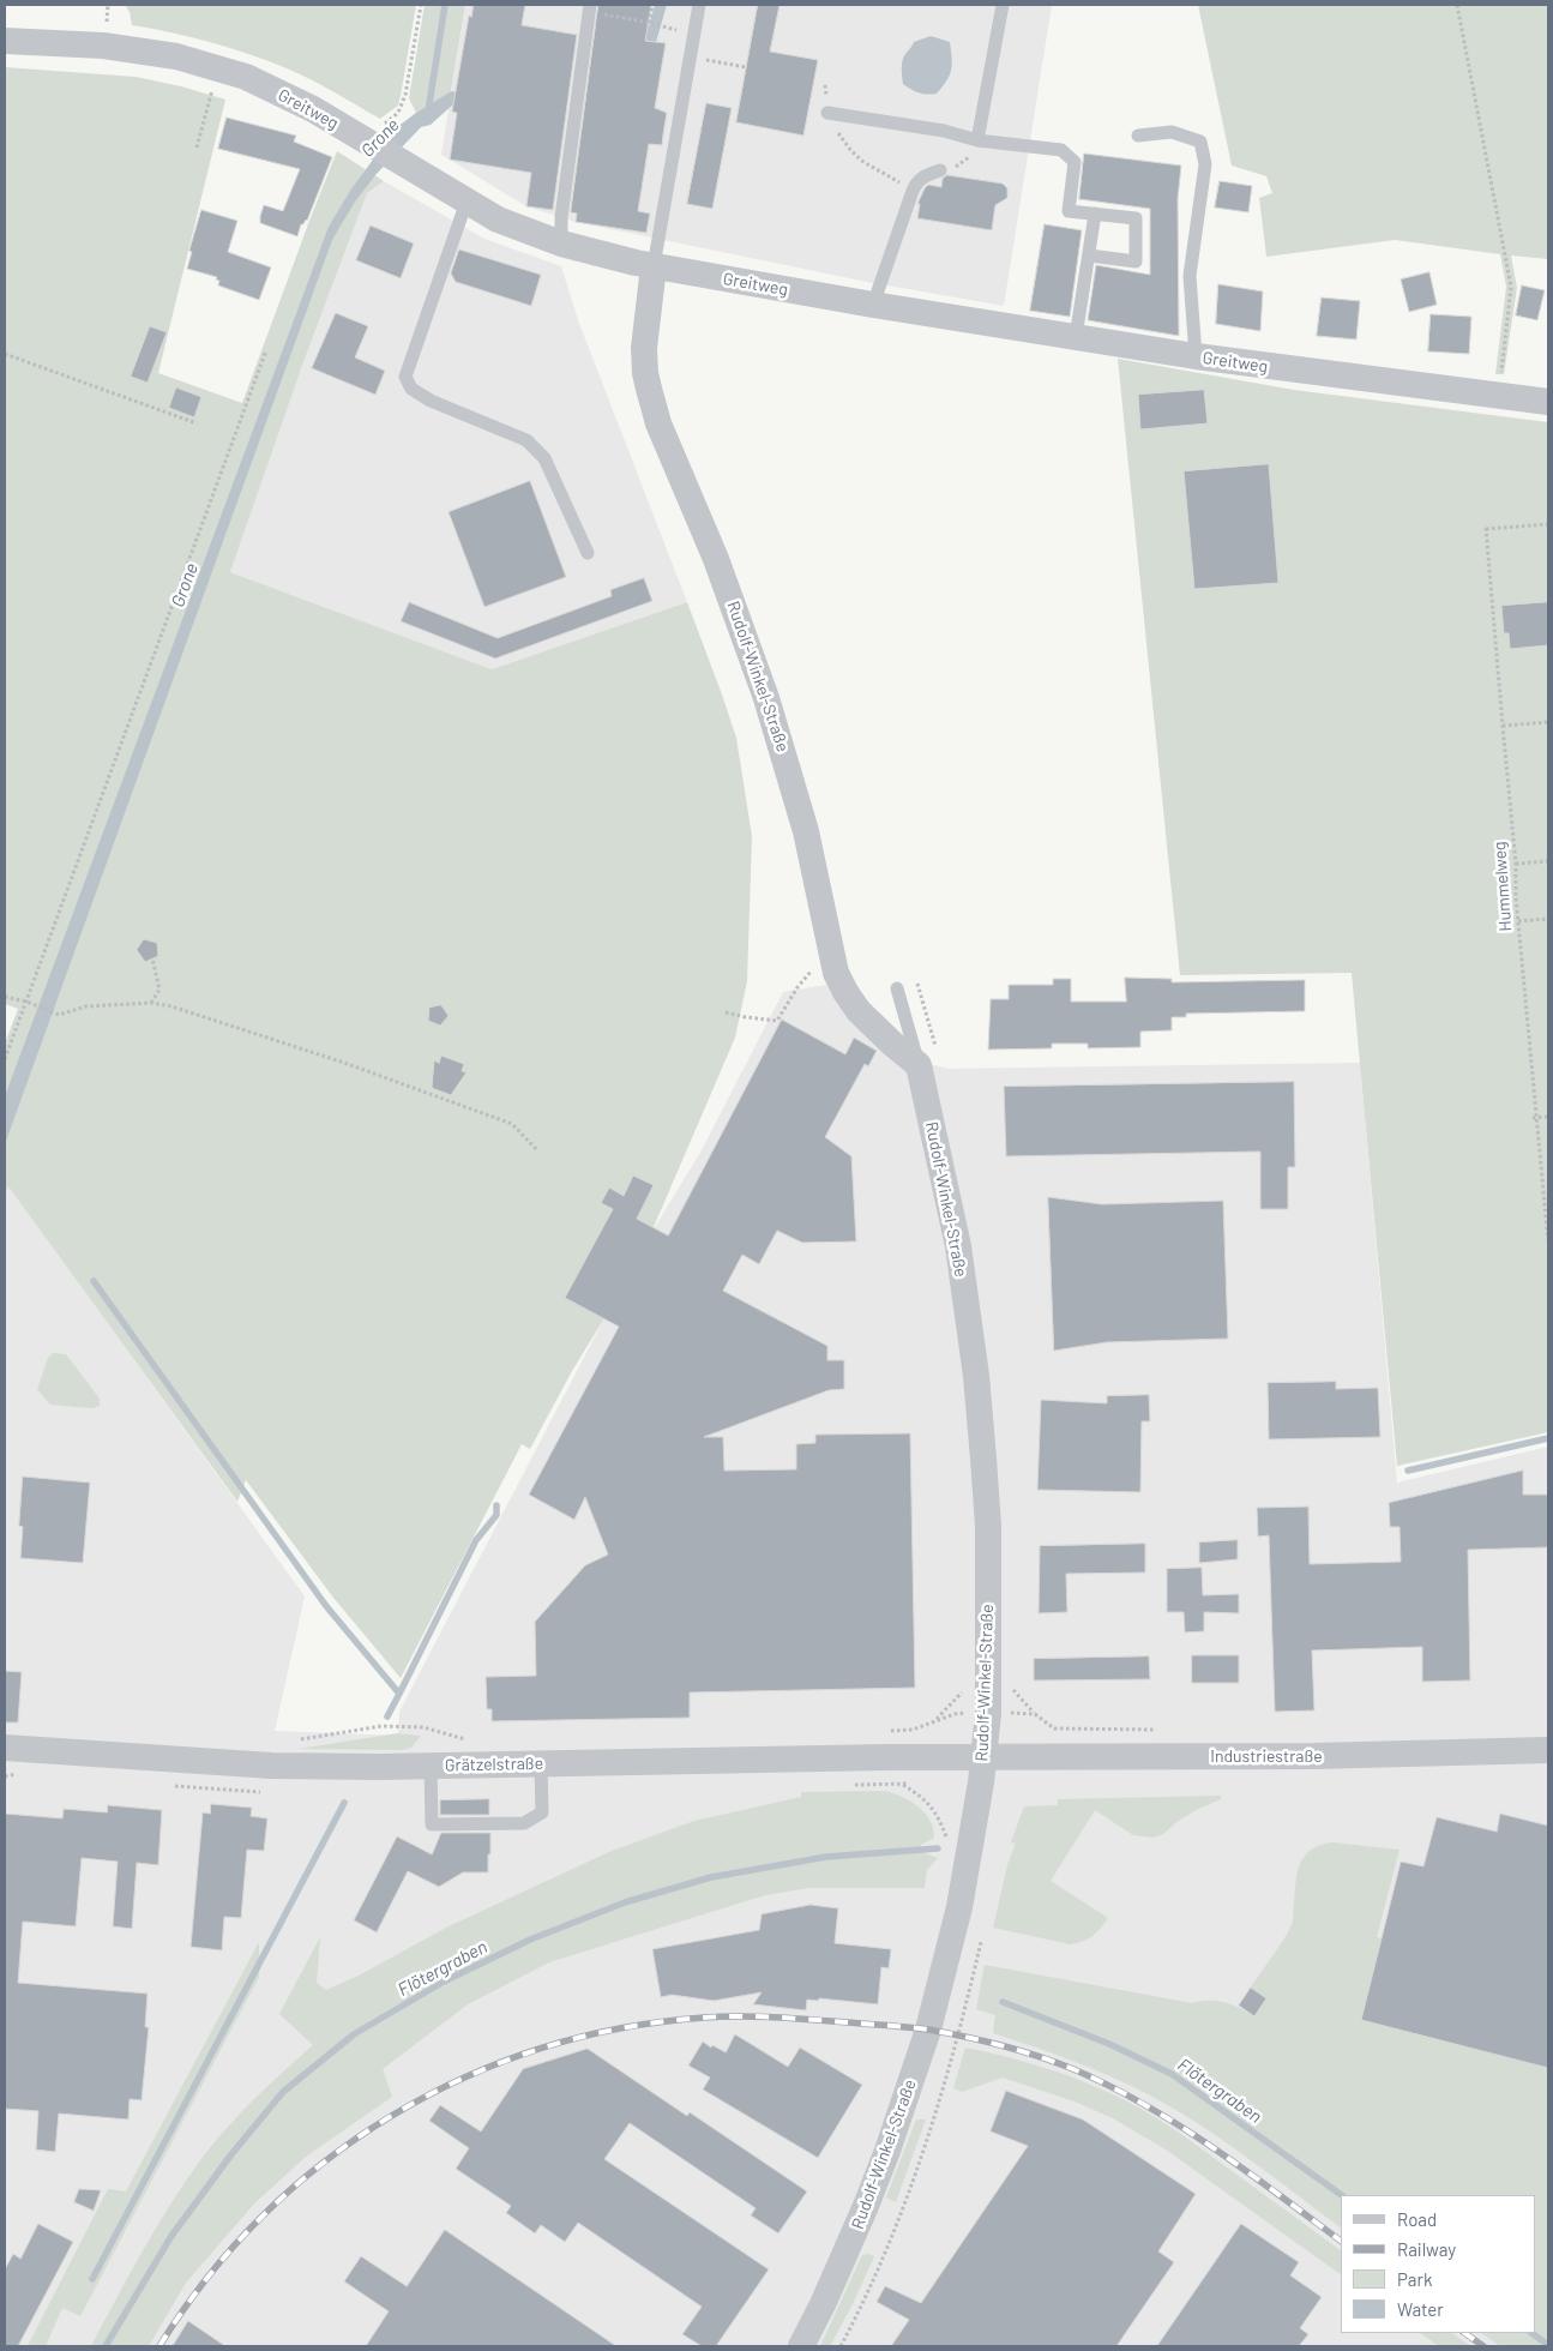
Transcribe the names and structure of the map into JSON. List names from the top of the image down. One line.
{"streets":{"street":["Greitweg","Rudolf-Winkel-Straße","Industriestraße","Grätzelstraße"],"path":["Hummelweg"]},"crossings":[["Greitweg","Rudolf-Winkel-Straße"],["Rudolf-Winkel-Straße","Industriestraße"],["Rudolf-Winkel-Straße","Grätzelstraße"],["Industriestraße","Grätzelstraße"]],"water":["Grone","Flötergraben"],"legend":["Road","Railway","Park","Water"]}
